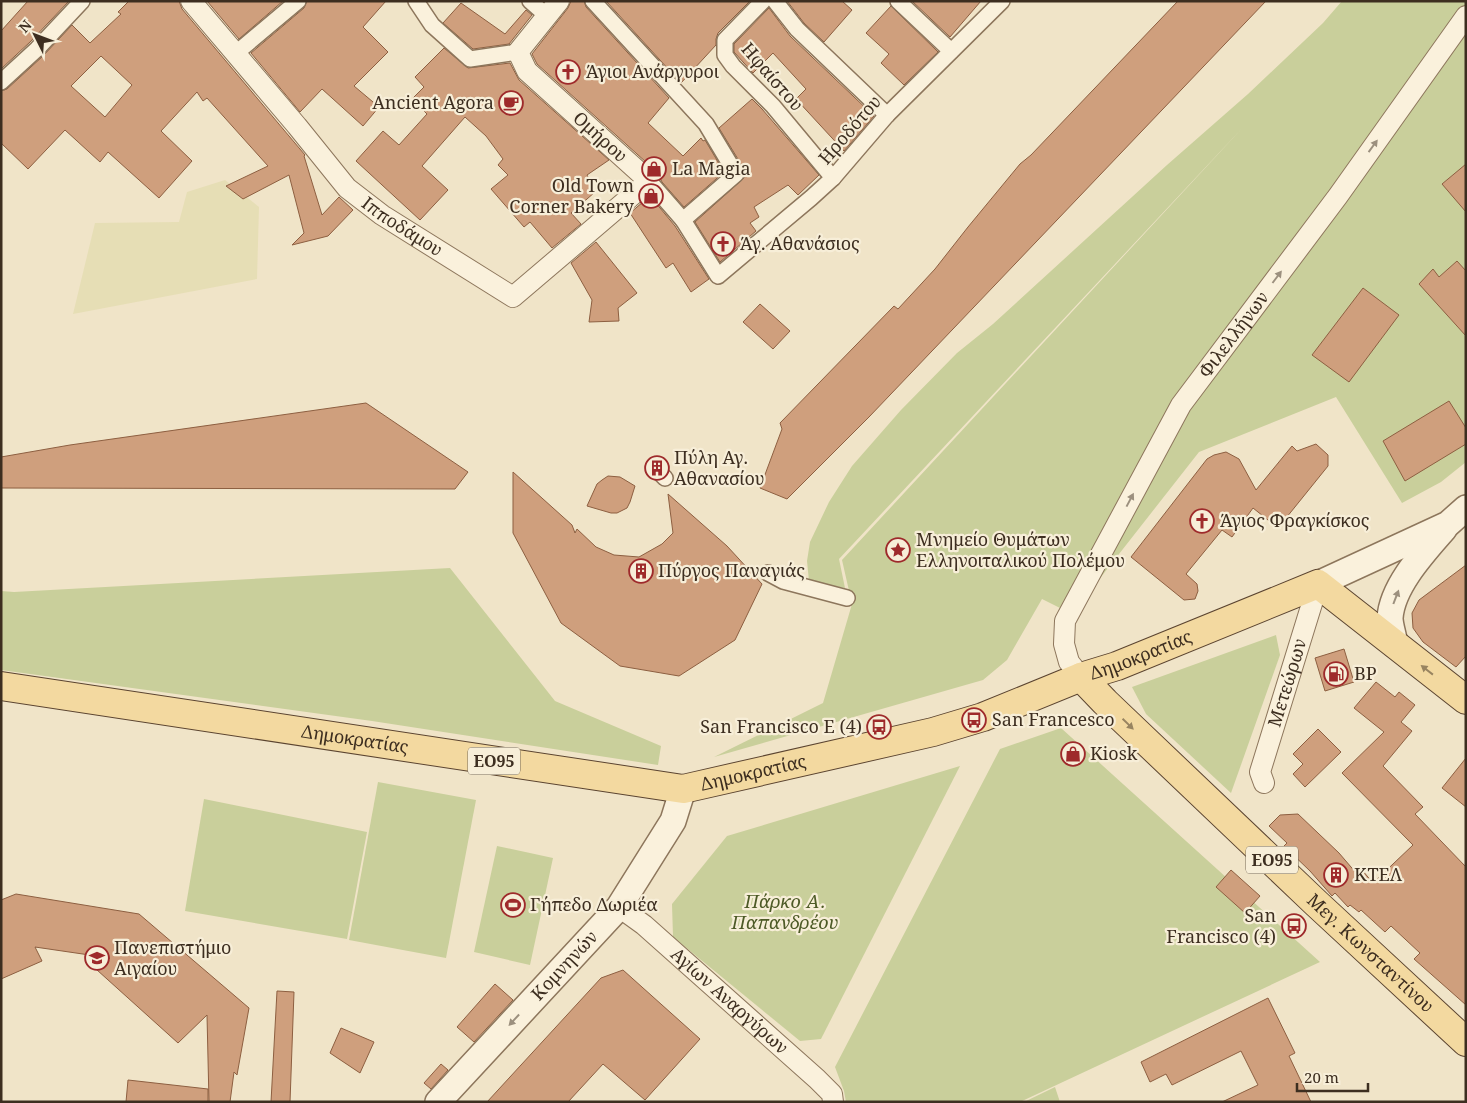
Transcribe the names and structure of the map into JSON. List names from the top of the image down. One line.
{"streets":{"main road":["Δημοκρατίας","ΕΟ95","Μεγ. Κωνσταντίνου"],"street":["Ηφαίστου","Ηροδότου","Ομήρου","Ιπποδάμου","Φιλελλήνων","Μετεώρων","Κομνηνών","Αγίων Αναργύρων"]},"crossings":[["Ηφαίστου","Ηροδότου"],["Ηροδότου","Ομήρου"],["Ομήρου","Ιπποδάμου"],["Φιλελλήνων","Δημοκρατίας"],["Φιλελλήνων","Μεγ. Κωνσταντίνου"],["Δημοκρατίας","Μετεώρων"],["Δημοκρατίας","Μεγ. Κωνσταντίνου"],["Δημοκρατίας","Κομνηνών"],["Κομνηνών","Αγίων Αναργύρων"]],"one_way":["Φιλελλήνων","Μεγ. Κωνσταντίνου","Κομνηνών"],"parks":["Πάρκο Α. Παπανδρέου"],"places":{"church":["Άγιοι Ανάργυροι","Άγ. Αθανάσιος","Άγιος Φραγκίσκος"],"cafe":["Ancient Agora"],"shop":["La Magia","Old Town Corner Bakery","Kiosk"],"building":["Πύλη Αγ. Αθανασίου","Πύργος Παναγιάς","ΚΤΕΛ"],"place":["Μνημείο Θυμάτων Ελληνοιταλικού Πολέμου"],"fuel station":["BP"],"bus stop":["San Francesco","San Francisco E (4)","San Francisco (4)"],"sports":["Γήπεδο Δωριέα"],"school or university":["Πανεπιστήμιο Αιγαίου"]},"scale_bar":"20 m","north":"top left"}
